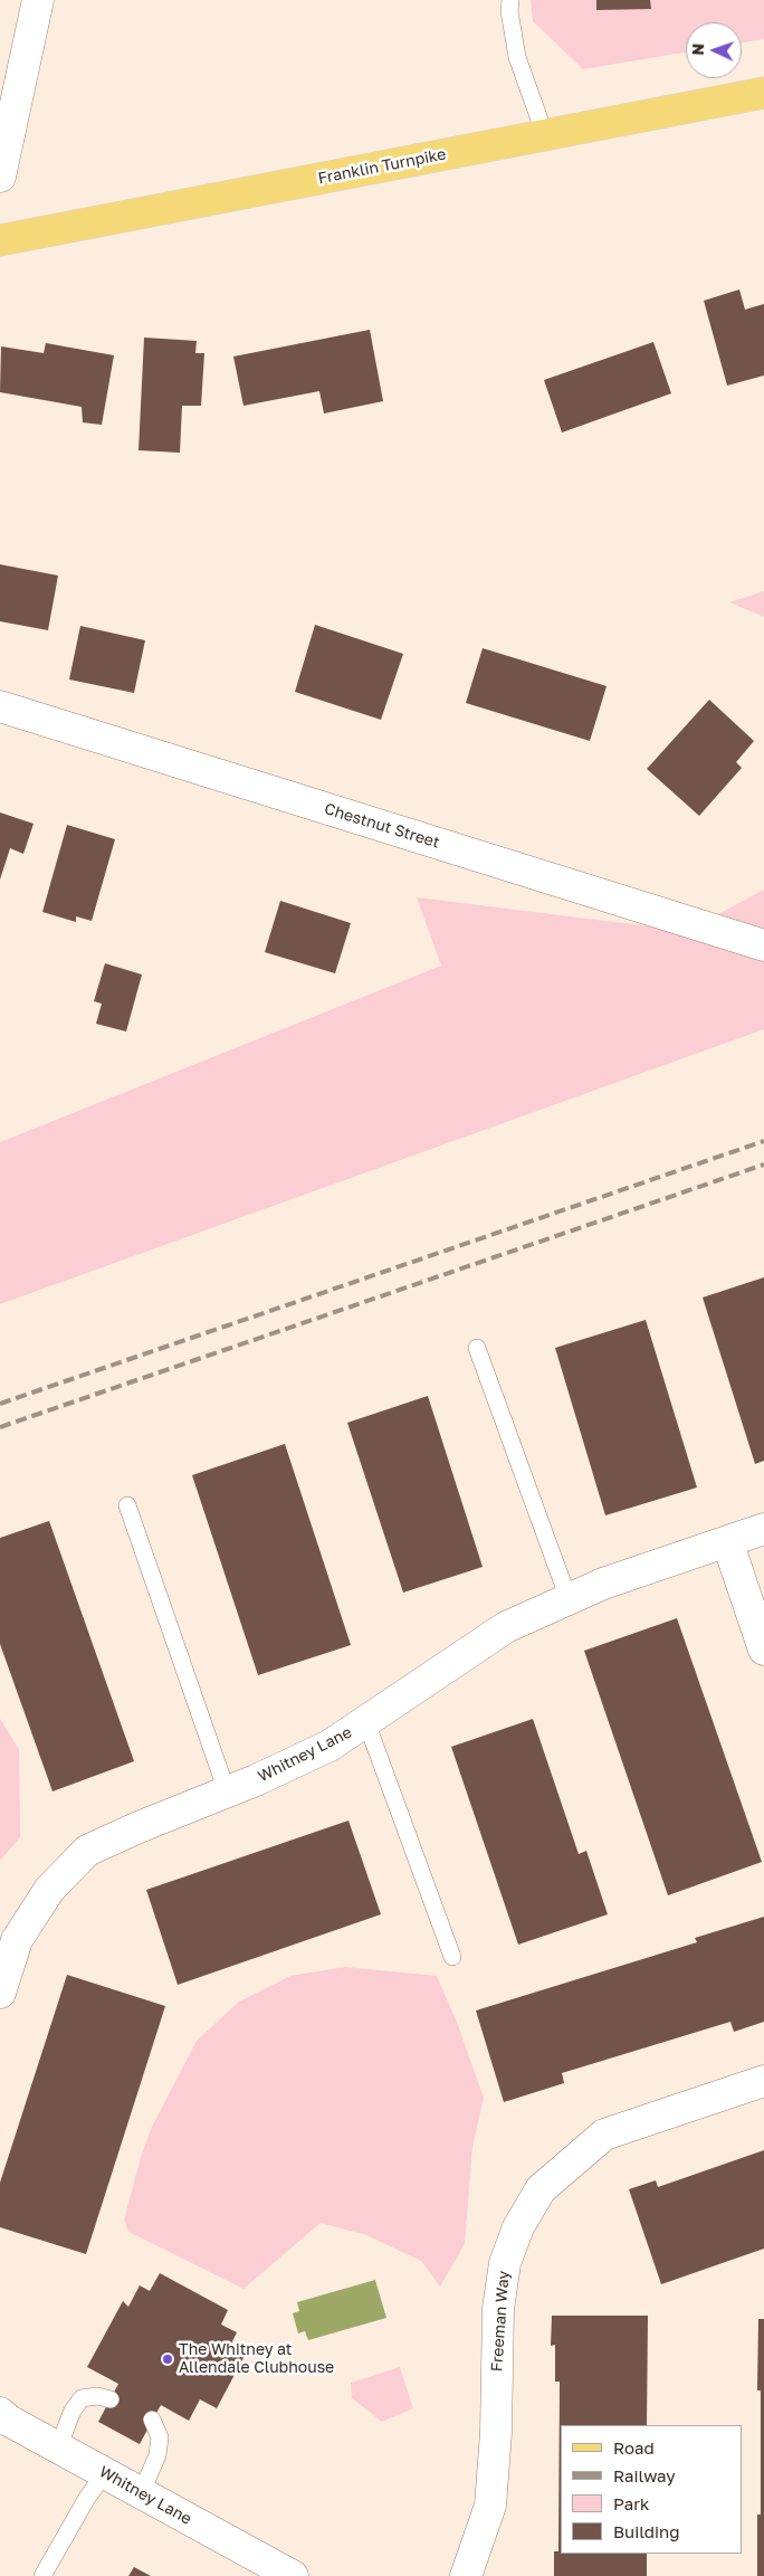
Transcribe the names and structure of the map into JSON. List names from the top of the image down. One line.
{"streets":{"main road":["Franklin Turnpike"],"street":["Chestnut Street","Whitney Lane","Freeman Way"]},"places":["The Whitney at Allendale Clubhouse"],"legend":["Road","Railway","Park","Building"],"north":"left"}
